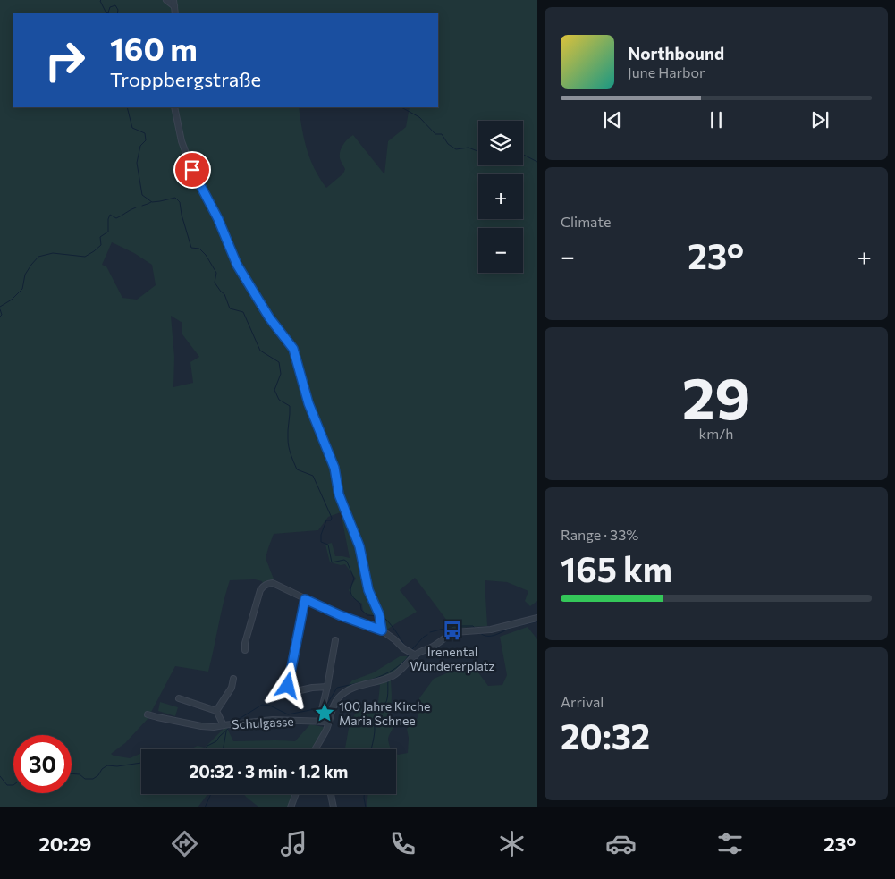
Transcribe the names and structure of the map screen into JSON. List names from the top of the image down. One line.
{"streets":{"street":["Schulgasse"]},"places":{"bus stop":["Irenental Wundererplatz"],"place":["100 Jahre Kirche Maria Schnee"]},"page":{"turn":["160 m","Troppbergstraße"],"song":["Northbound","June Harbor"],"map_buttons":["+","−"],"tile":["Climate",["29","km/h"],["Range · 33%","165 km"],["Arrival","20:32"]],"heat":["−","23°","+"],"limit":"30","trip":"20:32 · 3 min · 1.2 km","tabs":["20:29","23°"]}}
